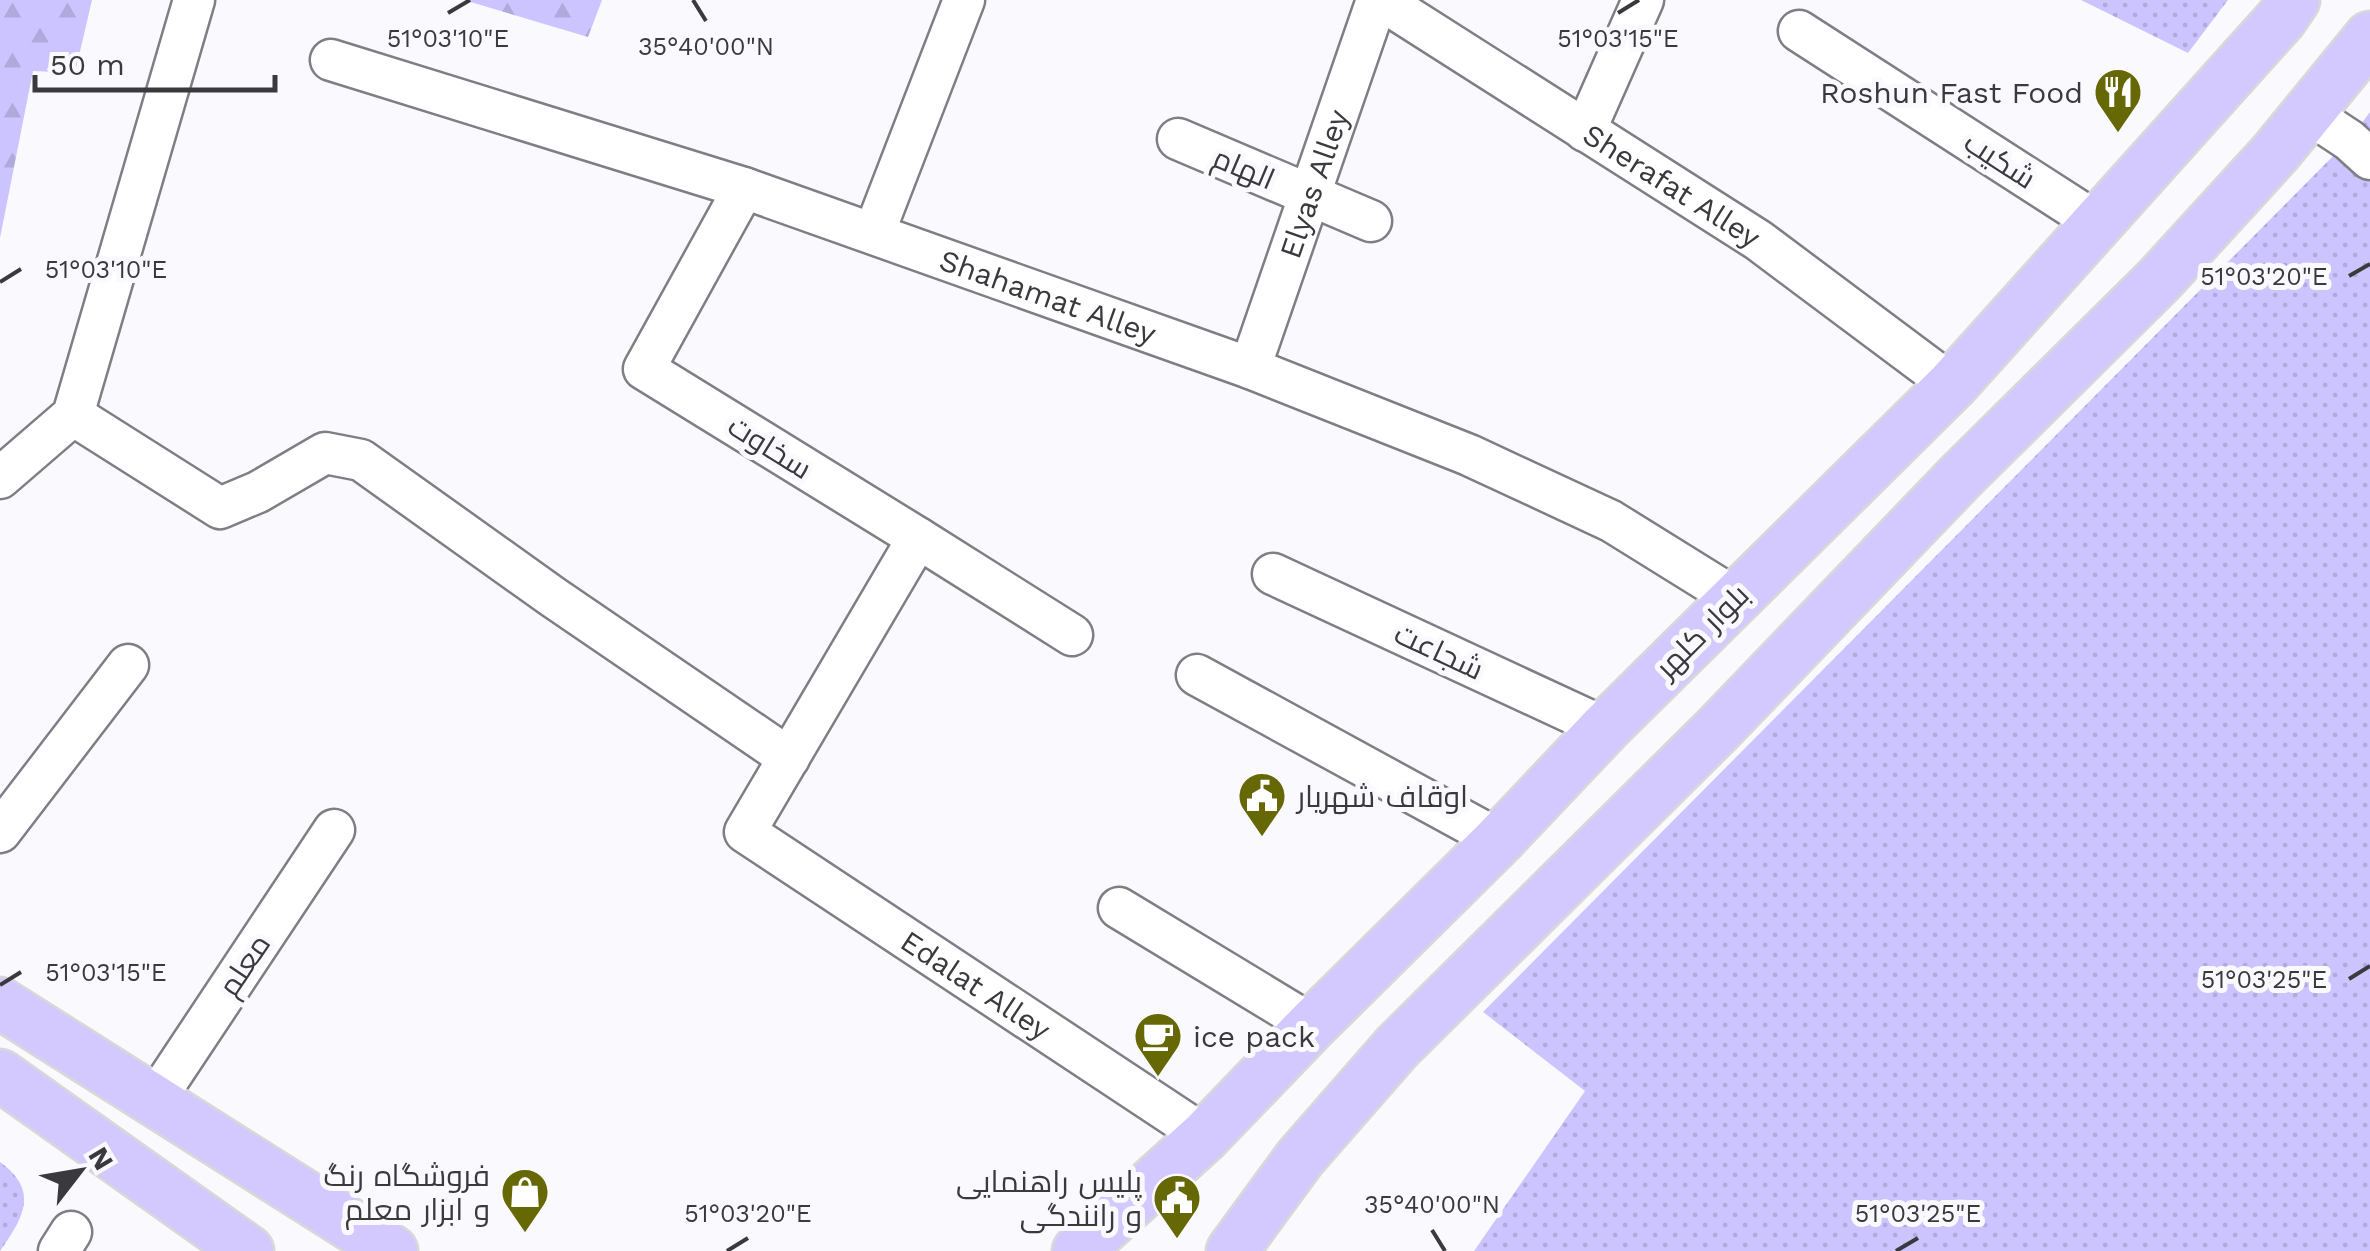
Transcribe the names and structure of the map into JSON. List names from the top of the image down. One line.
{"streets":{"main road":["بلوار کلهر"],"street":["شکیب","الهام","Elyas Alley","Sherafat Alley","Shahamat Alley","سخاوت","شجاعت","معلم","Edalat Alley"]},"crossings":[["شکیب","بلوار کلهر"],["الهام","Elyas Alley"],["Elyas Alley","Sherafat Alley"],["Elyas Alley","Shahamat Alley"],["Sherafat Alley","بلوار کلهر"],["Shahamat Alley","سخاوت"],["Shahamat Alley","بلوار کلهر"],["بلوار کلهر","شجاعت"],["بلوار کلهر","Edalat Alley"]],"places":{"restaurant":["Roshun Fast Food"],"public building":["اوقاف شهریار","پلیس راهنمایی و رانندگی"],"cafe":["ice pack"],"shop":["فروشگاه رنگ و ابزار معلم"]},"scale_bar":"50 m","north":"top right","coordinates":["51°03'15\"E","51°03'10\"E","35°40'00\"N","51°03'20\"E","51°03'25\"E"]}
